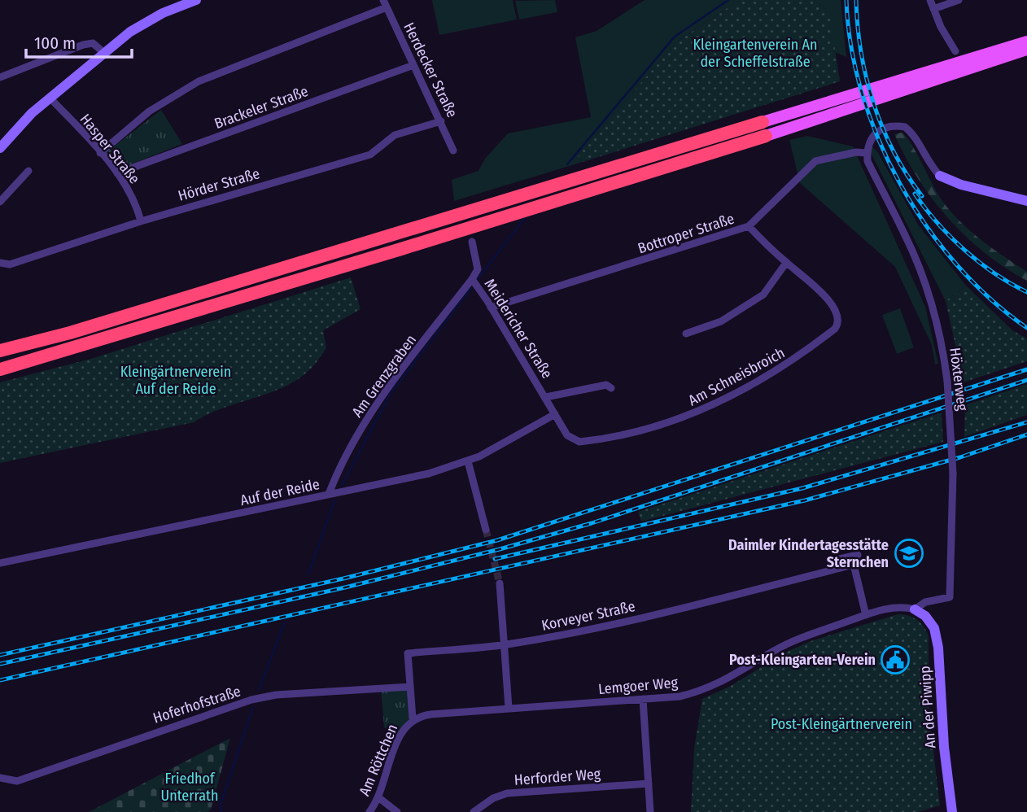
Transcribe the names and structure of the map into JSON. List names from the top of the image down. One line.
{"streets":{"street":["Herdecker Straße","Brackeler Straße","Hasper Straße","Hörder Straße","Bottroper Straße","Meidericher Straße","Am Grenzgraben","Am Schneisbroich","Höxterweg","Auf der Reide","Korveyer Straße","Lemgoer Weg","Hoferhofstraße","An der Piwipp","Am Röttchen","Herforder Weg"]},"crossings":[["Herdecker Straße","Brackeler Straße"],["Herdecker Straße","Hörder Straße"],["Brackeler Straße","Hasper Straße"],["Hasper Straße","Hörder Straße"],["Bottroper Straße","Meidericher Straße"],["Bottroper Straße","Höxterweg"],["Meidericher Straße","Am Grenzgraben"],["Meidericher Straße","Am Schneisbroich"],["Meidericher Straße","Auf der Reide"],["Am Grenzgraben","Auf der Reide"],["Am Schneisbroich","Auf der Reide"],["Höxterweg","Lemgoer Weg"],["Höxterweg","An der Piwipp"],["Korveyer Straße","Lemgoer Weg"],["Korveyer Straße","Hoferhofstraße"],["Korveyer Straße","Am Röttchen"],["Lemgoer Weg","An der Piwipp"],["Lemgoer Weg","Am Röttchen"]],"parks":["Kleingartenverein An der Scheffelstraße","Kleingärtnerverein Auf der Reide","Post-Kleingärtnerverein","Friedhof Unterrath"],"places":{"school or university":["Daimler Kindertagesstätte Sternchen"],"public building":["Post-Kleingarten-Verein"]},"scale_bar":"100 m"}
